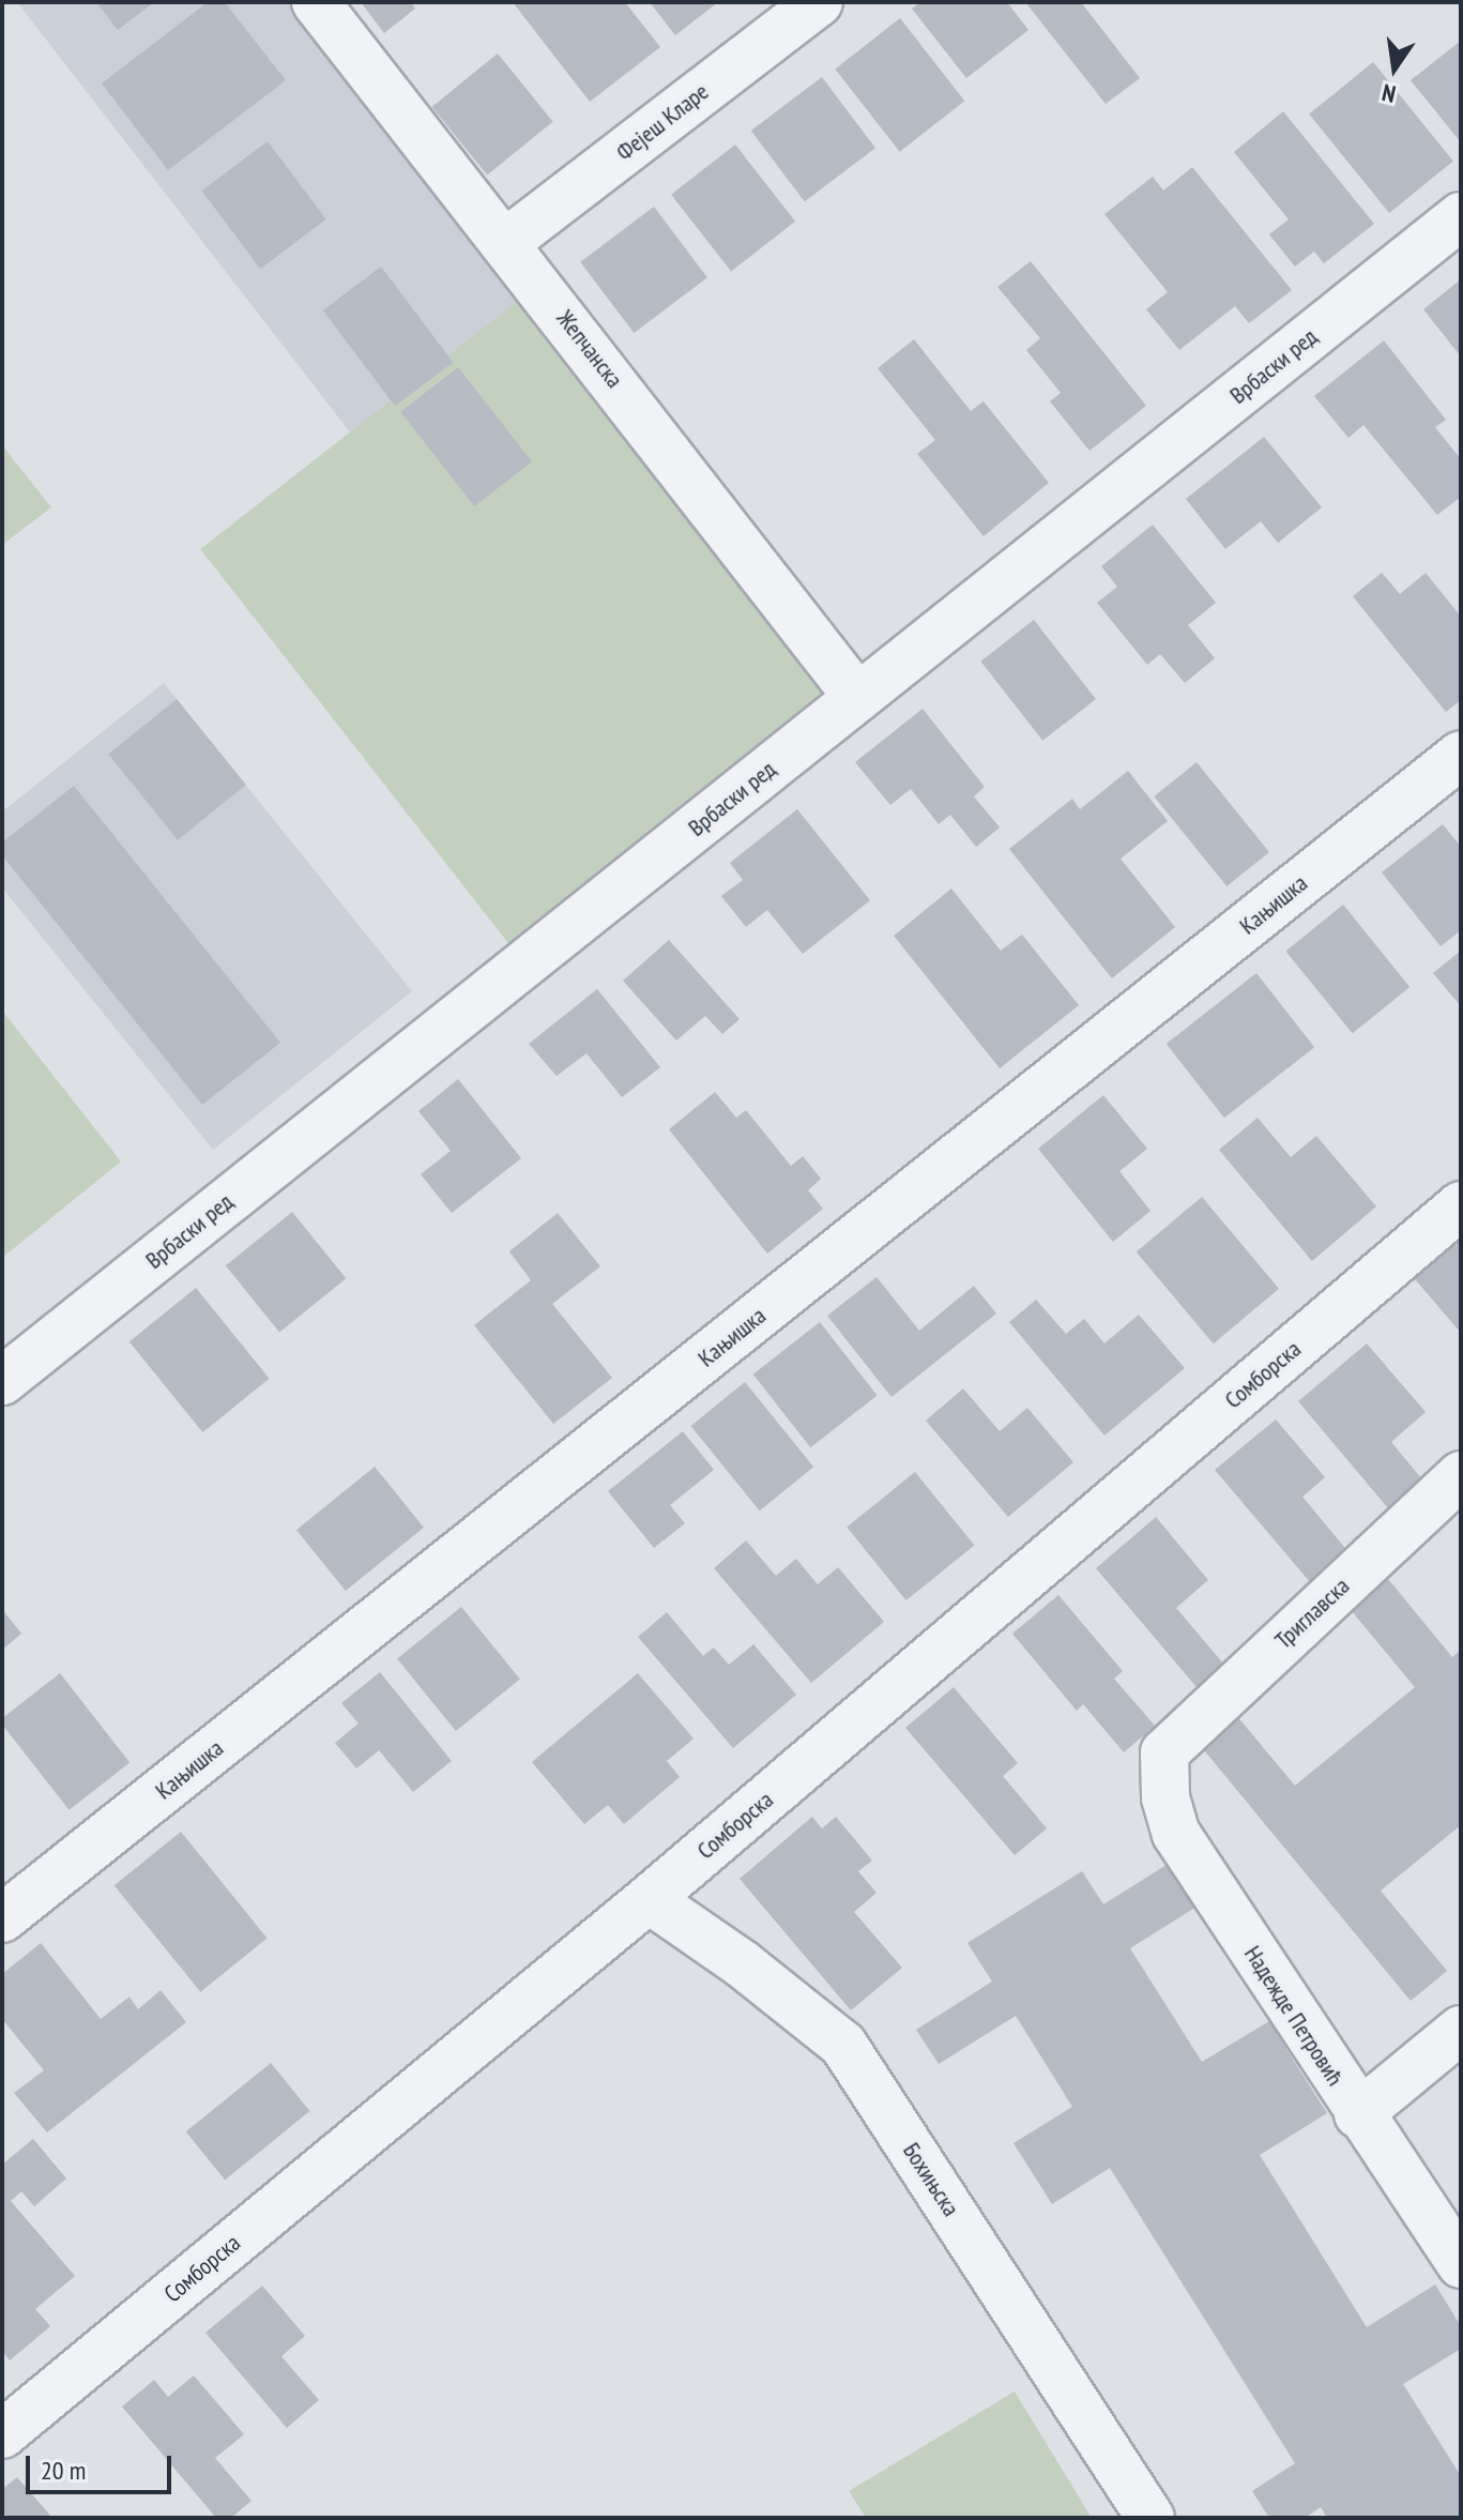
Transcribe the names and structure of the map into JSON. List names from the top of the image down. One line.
{"streets":{"street":["Фејеш Кларе","Жепчанска","Врбаски ред","Кањишка","Сомборска","Триглавска","Надежде Петровић","Бохињска"]},"crossings":[["Фејеш Кларе","Жепчанска"],["Жепчанска","Врбаски ред"],["Сомборска","Бохињска"],["Триглавска","Надежде Петровић"]],"scale_bar":"20 m","north":"bottom"}
